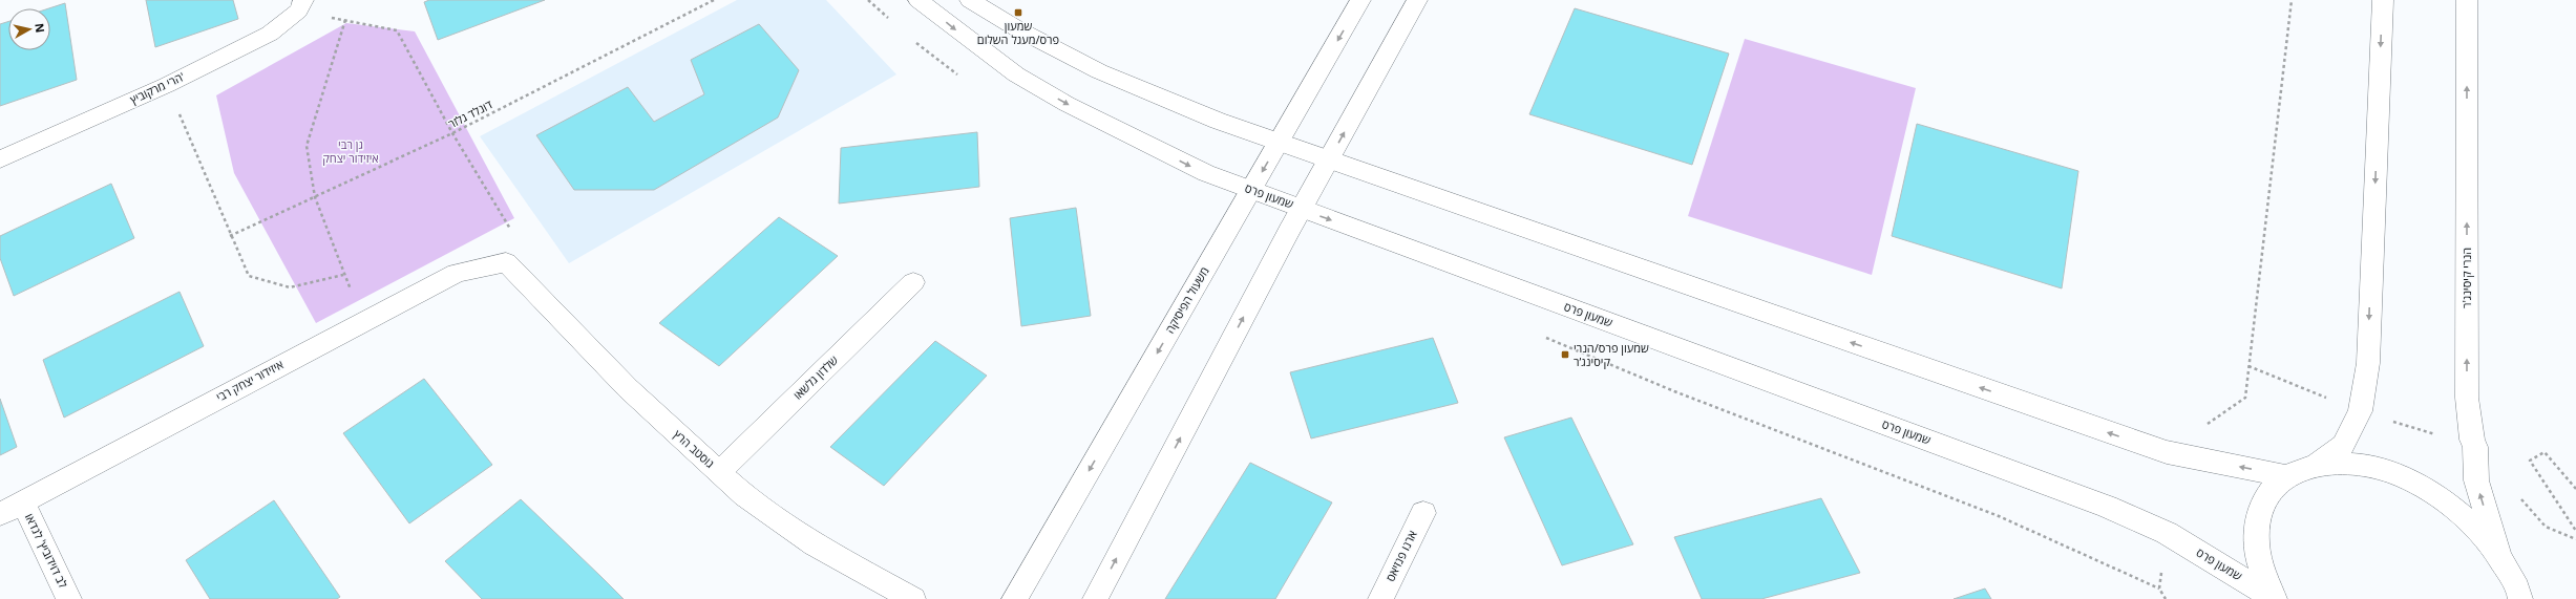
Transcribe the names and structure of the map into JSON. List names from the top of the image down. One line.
{"streets":{"street":["הרי מרקוביץ'","שמעון פרס","הנרי קיסינג'ר","משעול הפיסיקה","שלדון גלשאו","איזידור יצחק רבי","גוסטב הרץ","לב דוידוביץ' לנדאו","ארנו פנזיאס"],"path":["דונלד גלזר"]},"crossings":[["שמעון פרס","משעול הפיסיקה"],["שלדון גלשאו","גוסטב הרץ"],["איזידור יצחק רבי","גוסטב הרץ"],["איזידור יצחק רבי","לב דוידוביץ' לנדאו"]],"parks":["גן רבי איזידור יצחק"],"places":{"transit":["שמעון פרס/מעגל השלום","שמעון פרס/הנרי קיסינג׳ר"]},"north":"right"}
